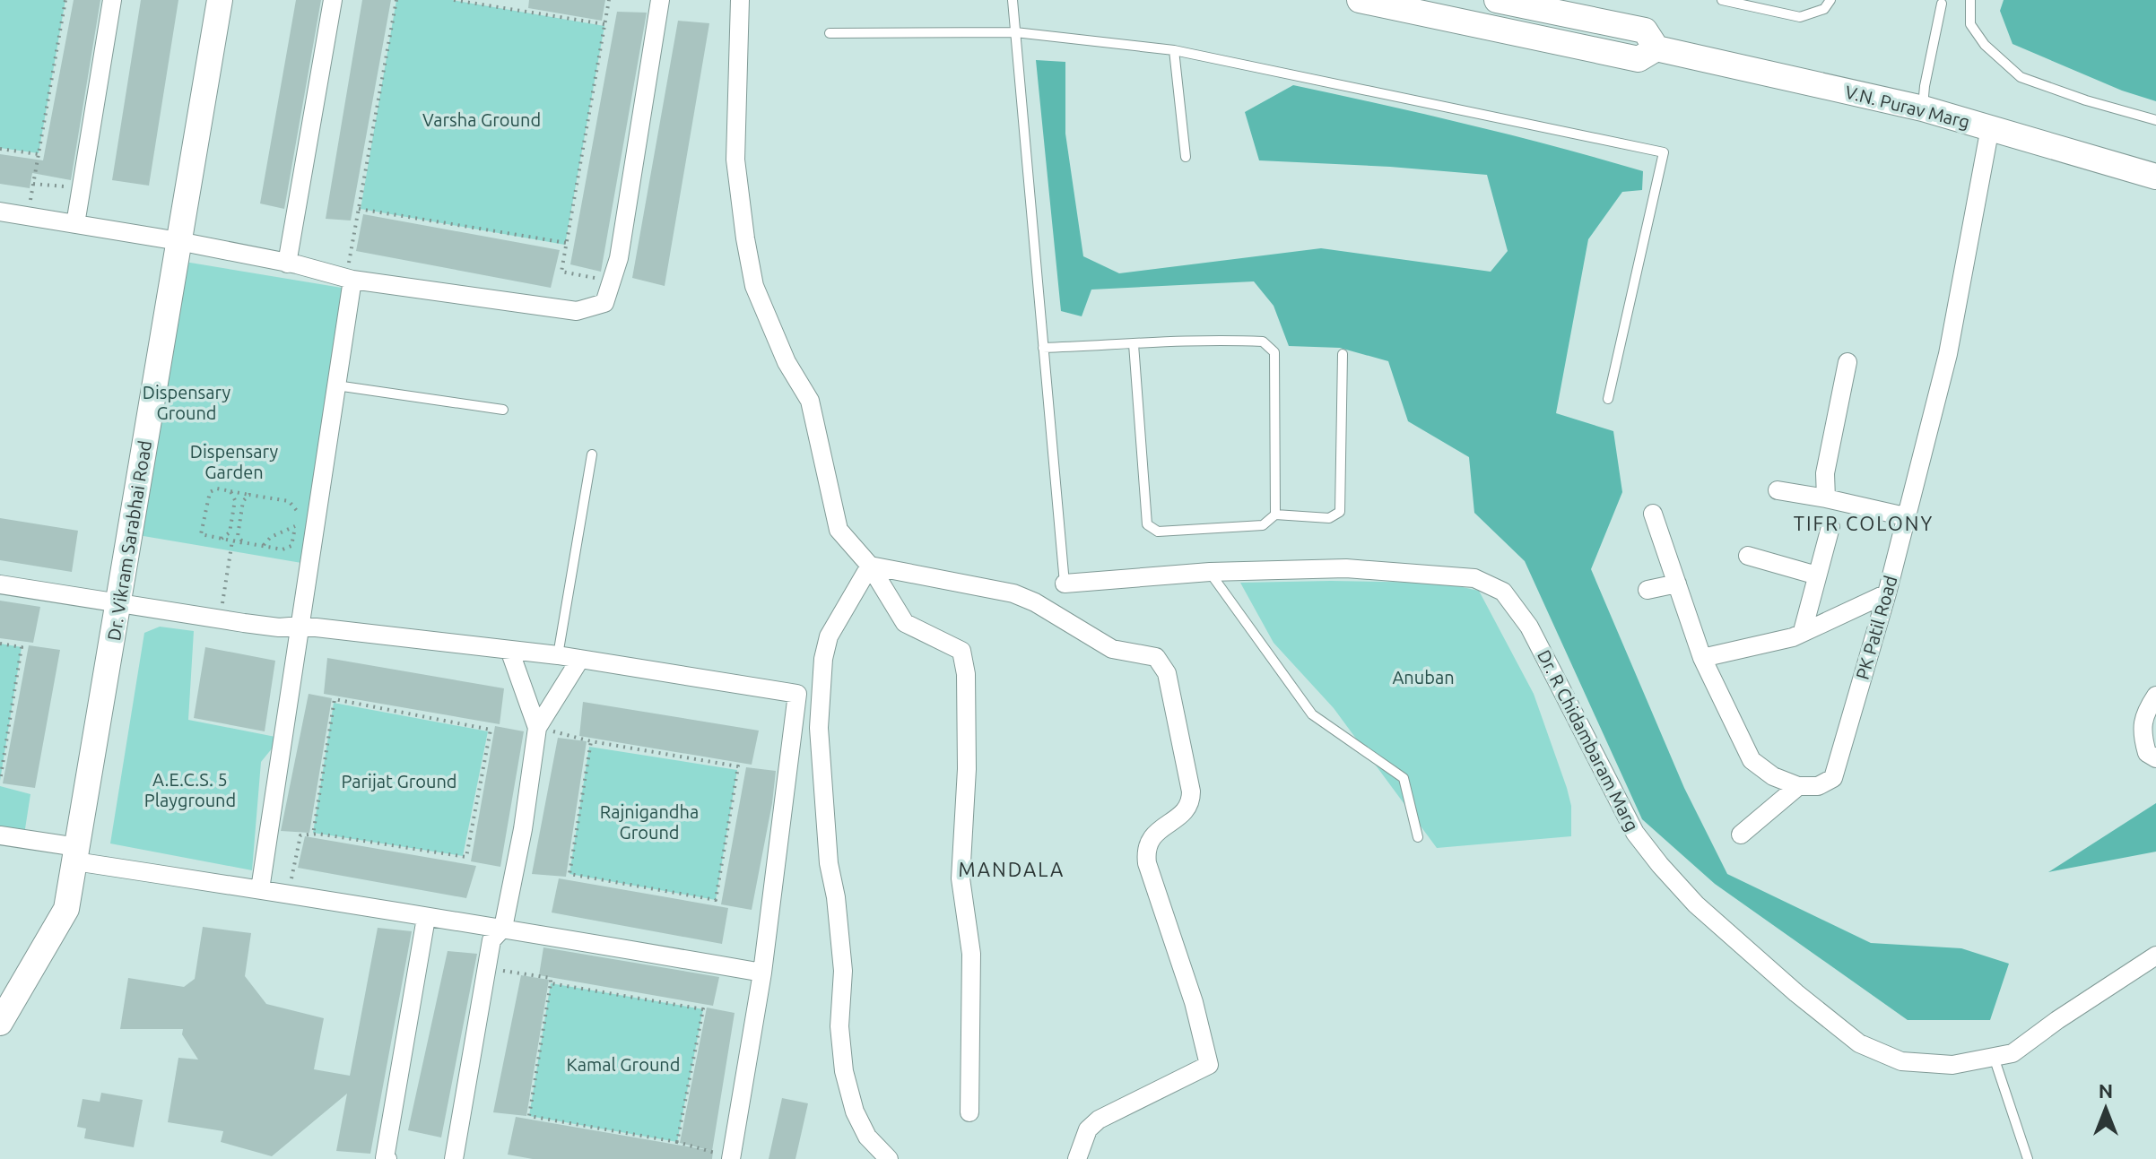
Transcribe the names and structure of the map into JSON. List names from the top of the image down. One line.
{"streets":{"street":["V.N. Purav Marg","Dr. Vikram Sarabhai Road","PK Patil Road","Dr. R Chidambaram Marg"]},"crossings":[["V.N. Purav Marg","PK Patil Road"]],"districts":["TIFR COLONY","MANDALA"],"parks":["Varsha Ground","Dispensary Ground","Dispensary Garden","Anuban","A.E.C.S. 5 Playground","Parijat Ground","Rajnigandha Ground","Kamal Ground"],"north":"top"}
